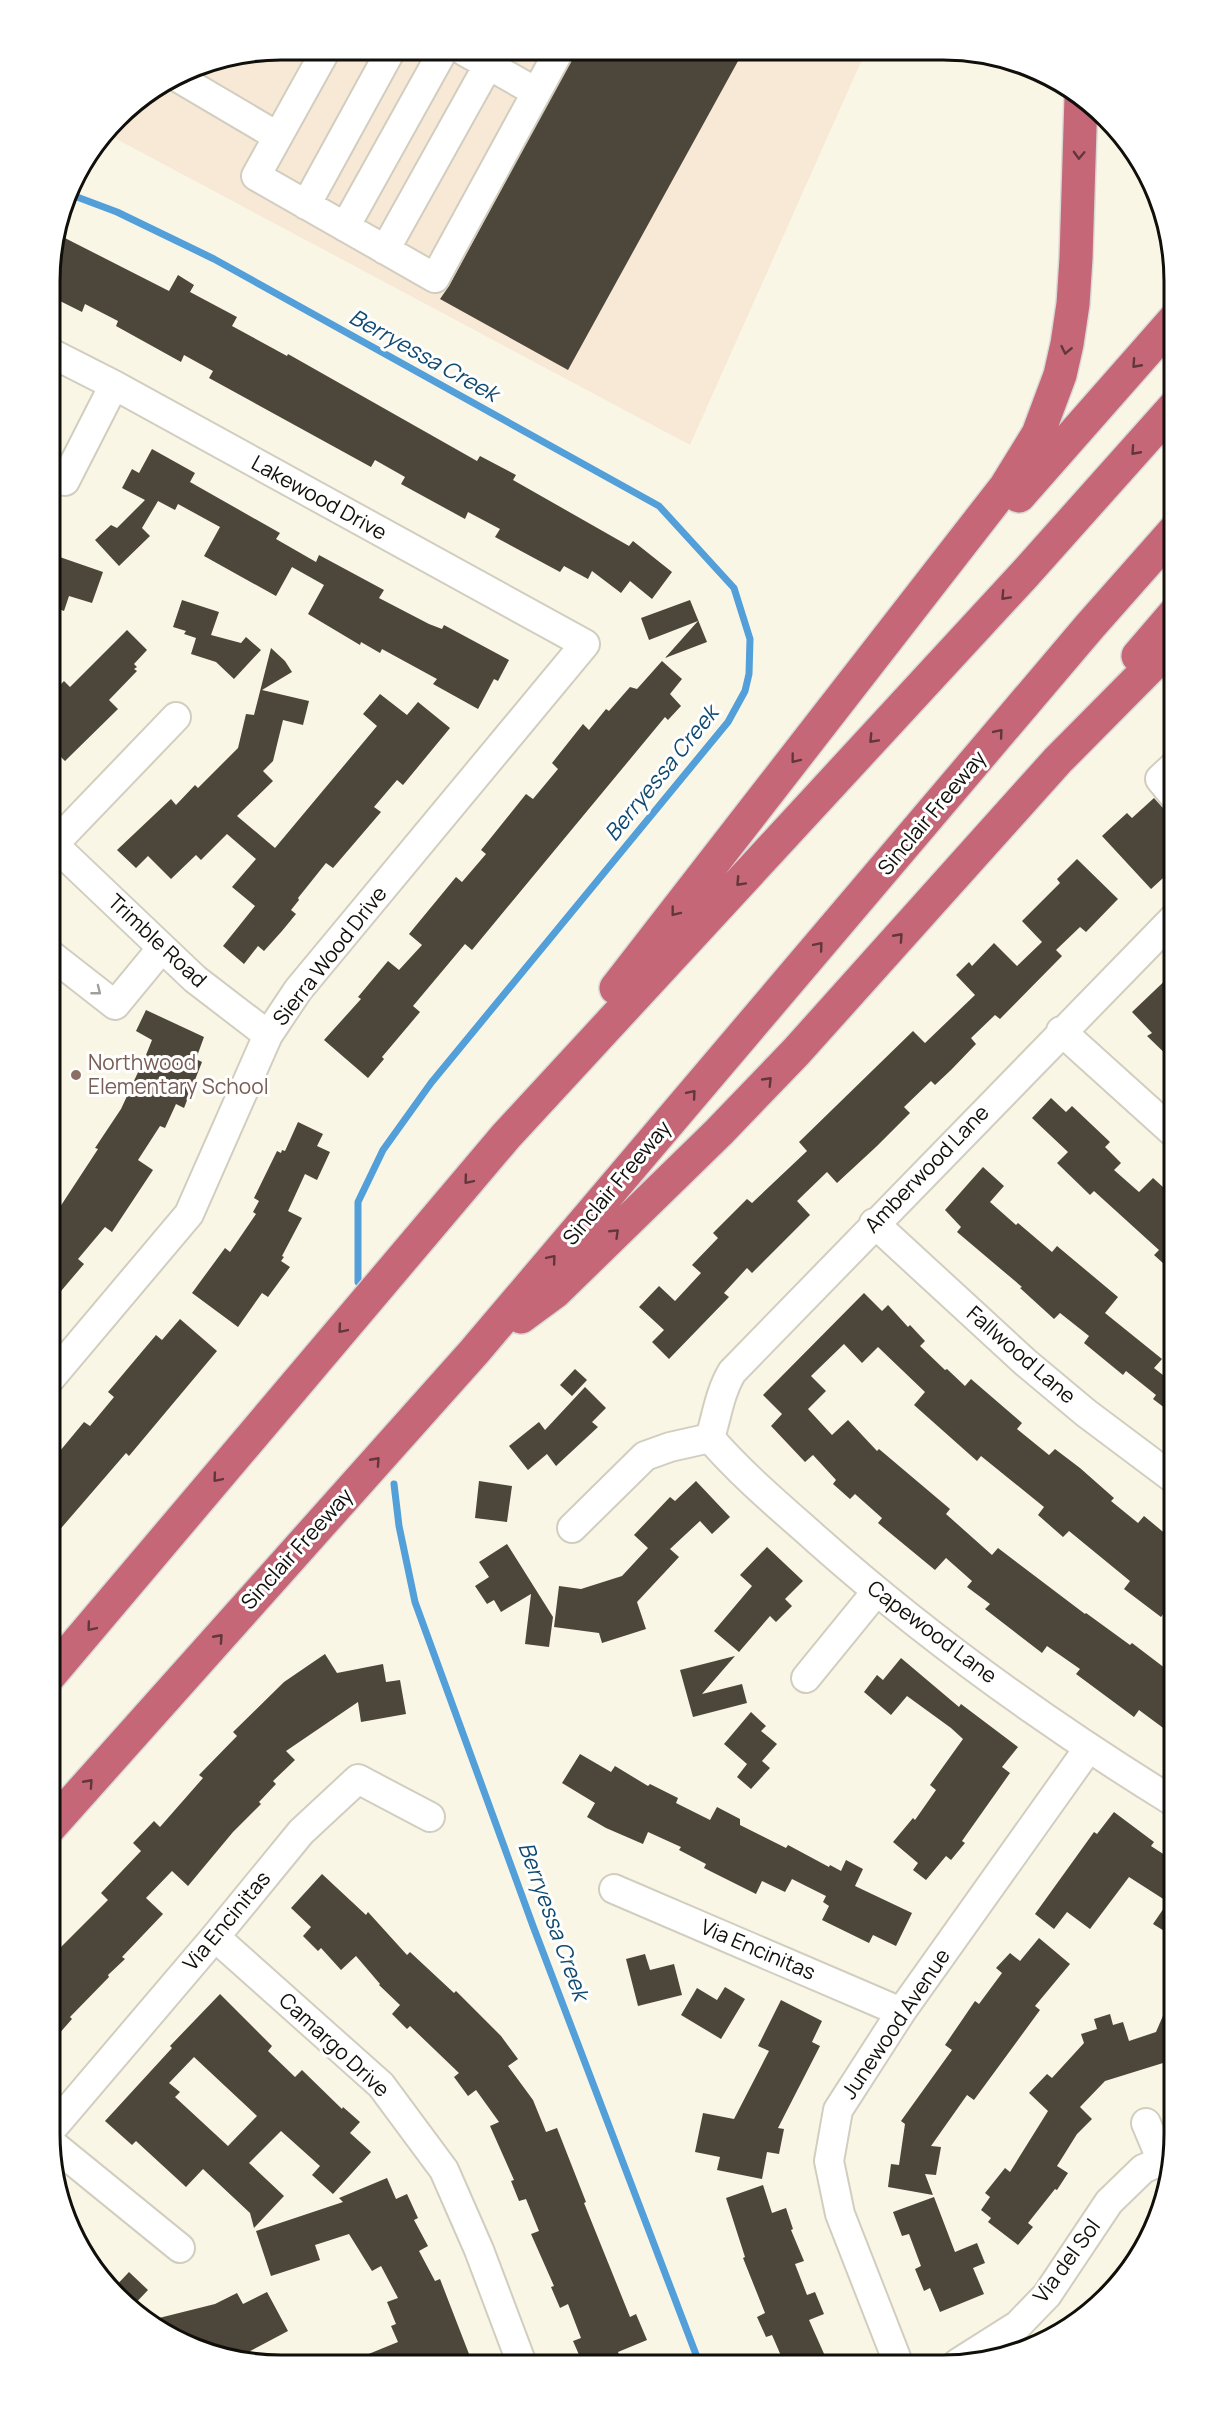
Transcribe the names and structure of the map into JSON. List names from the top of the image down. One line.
{"streets":{"highway":["Sinclair Freeway"],"street":["Lakewood Drive","Trimble Road","Sierra Wood Drive","Amberwood Lane","Fallwood Lane","Capewood Lane","Via Encinitas","Junewood Avenue","Camargo Drive","Via del Sol"]},"crossings":[["Lakewood Drive","Sierra Wood Drive"],["Trimble Road","Sierra Wood Drive"],["Amberwood Lane","Fallwood Lane"],["Amberwood Lane","Capewood Lane"],["Capewood Lane","Junewood Avenue"],["Via Encinitas","Junewood Avenue"],["Via Encinitas","Camargo Drive"]],"water":["Berryessa Creek"],"places":["Northwood Elementary School"]}
